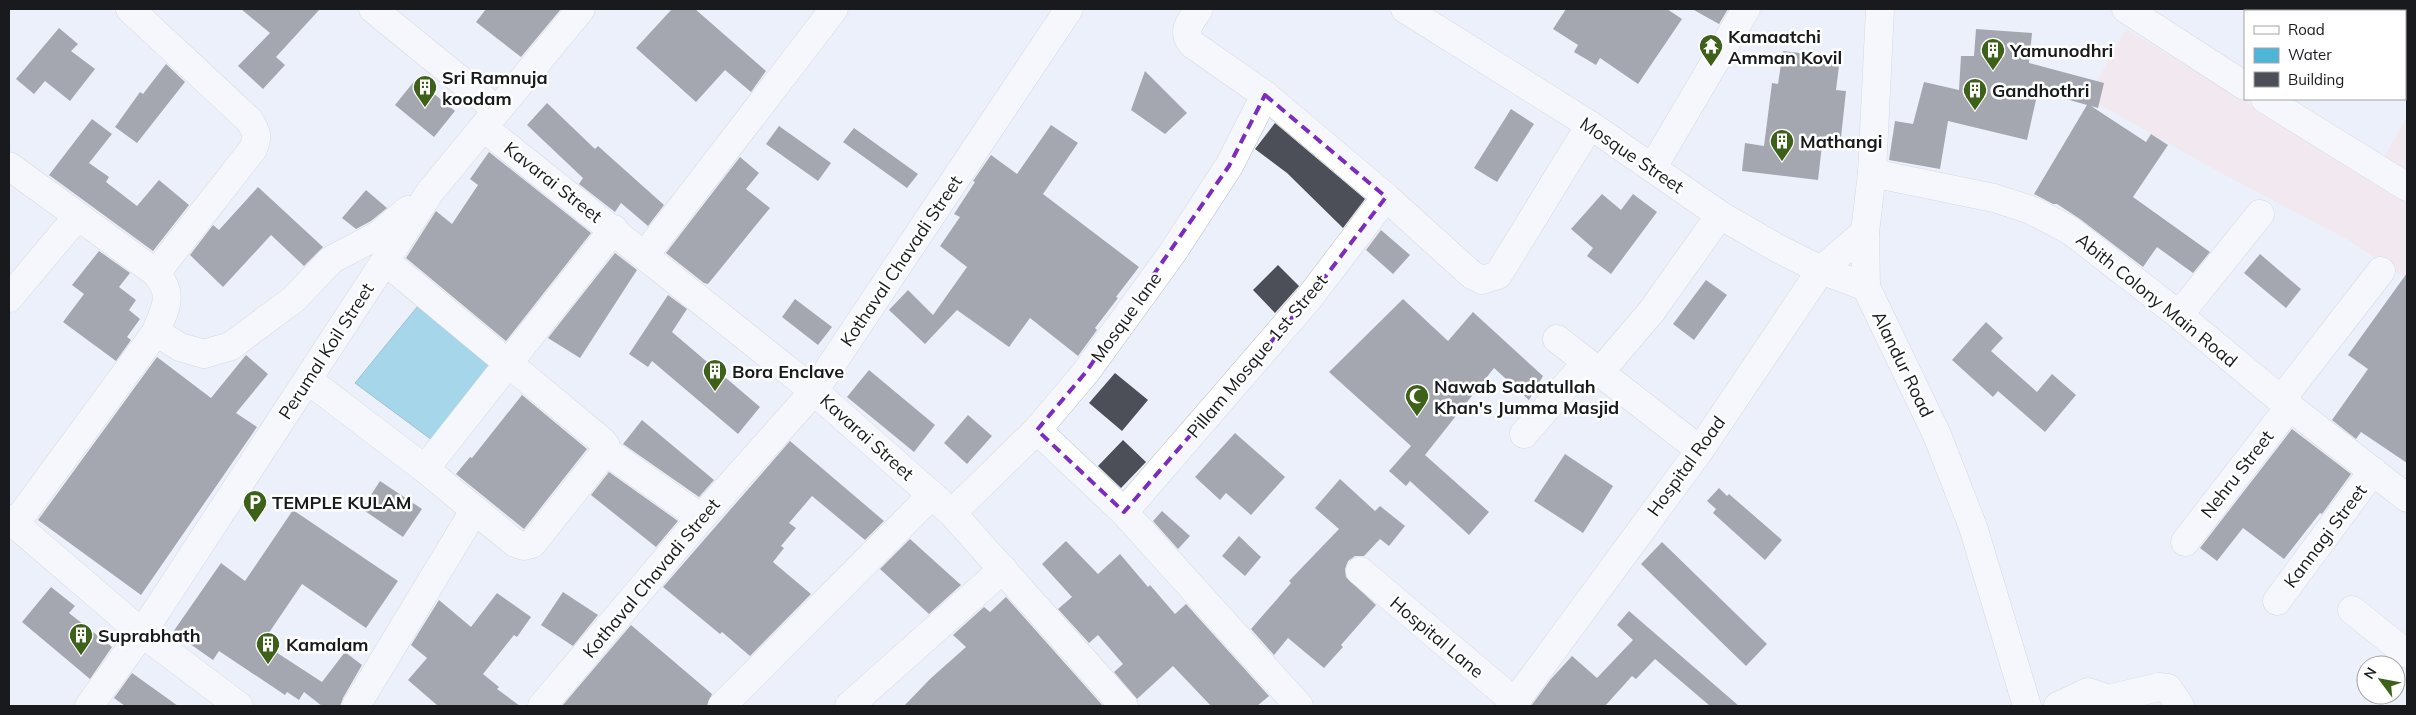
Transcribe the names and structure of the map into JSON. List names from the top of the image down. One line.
{"streets":{"street":["Mosque Street","Kavarai Street","Kothaval Chavadi Street","Abith Colony Main Road","Mosque lane","Perumal Koil Street","Pillam Mosque 1st Street","Alandur Road","Hospital Road","Nehru Street","Kannagi Street","Hospital Lane"]},"crossings":[["Mosque Street","Alandur Road"],["Mosque Street","Hospital Road"],["Kavarai Street","Kothaval Chavadi Street"],["Kavarai Street","Mosque lane"],["Kavarai Street","Perumal Koil Street"],["Abith Colony Main Road","Alandur Road"],["Abith Colony Main Road","Nehru Street"],["Abith Colony Main Road","Kannagi Street"],["Alandur Road","Hospital Road"],["Hospital Road","Hospital Lane"]],"places":{"temple":["Kamaatchi Amman Kovil"],"building":["Yamunodhri","Sri Ramnuja koodam","Gandhothri","Mathangi","Bora Enclave","Suprabhath","Kamalam"],"mosque":["Nawab Sadatullah Khan's Jumma Masjid"],"parking":["TEMPLE KULAM"]},"legend":["Road","Water","Building"],"north":"top left"}
